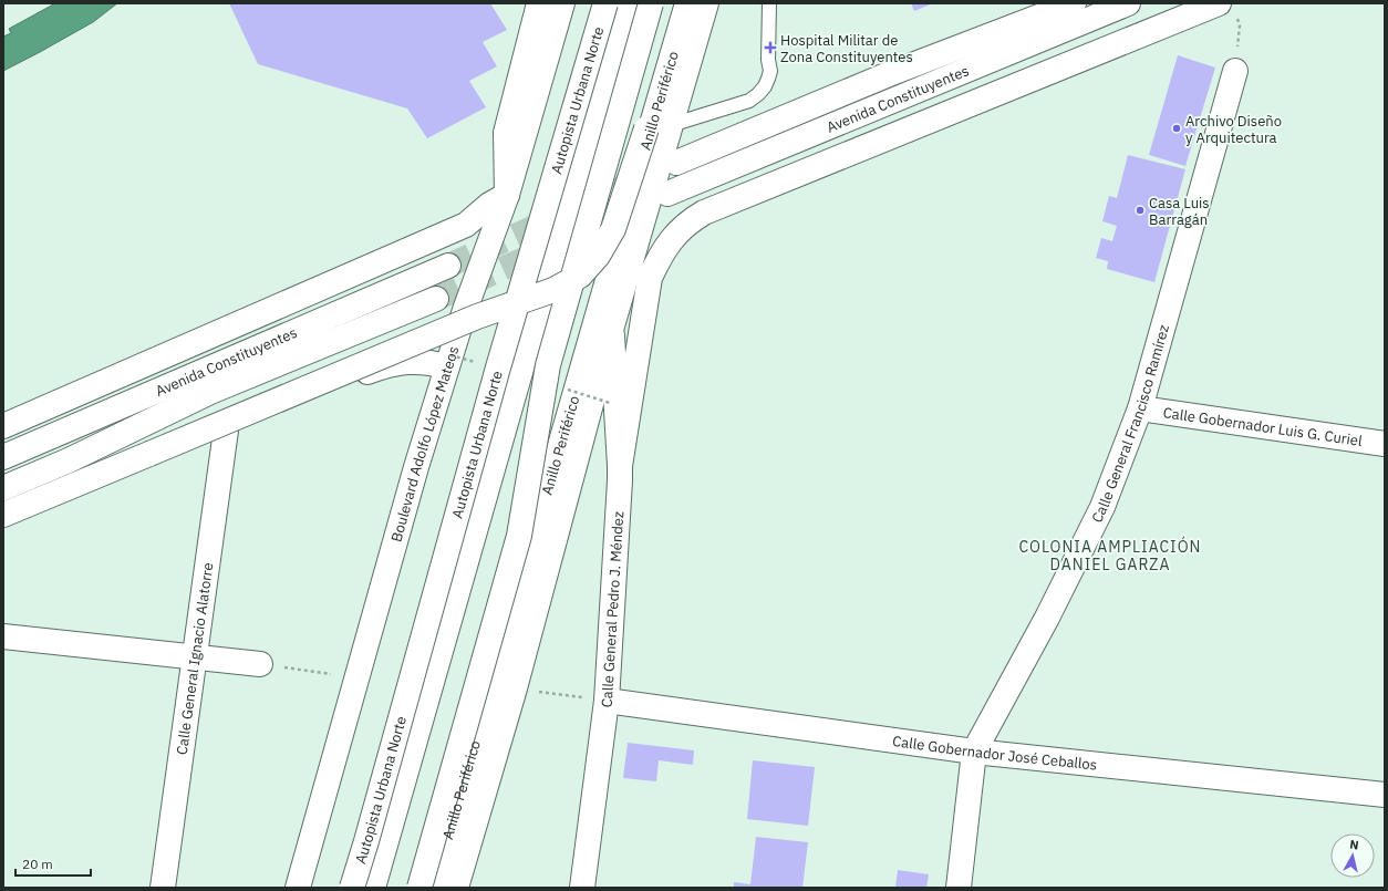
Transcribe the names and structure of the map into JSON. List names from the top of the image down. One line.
{"streets":{"main road":["Avenida Constituyentes","Autopista Urbana Norte","Anillo Periférico","Calle General Francisco Ramírez","Calle Gobernador Luis G. Curiel","Boulevard Adolfo López Mateos","Calle General Pedro J. Méndez","Calle General Ignacio Alatorre","Calle Gobernador José Ceballos"]},"crossings":[["Calle General Francisco Ramírez","Calle Gobernador Luis G. Curiel"],["Calle General Francisco Ramírez","Calle Gobernador José Ceballos"],["Calle General Pedro J. Méndez","Calle Gobernador José Ceballos"]],"districts":["COLONIA AMPLIACIÓN DANIEL GARZA"],"places":{"health":["Hospital Militar de Zona Constituyentes"],"other":["Archivo Diseño y Arquitectura","Casa Luis Barragán"]},"scale_bar":"20 m","north":"top"}
